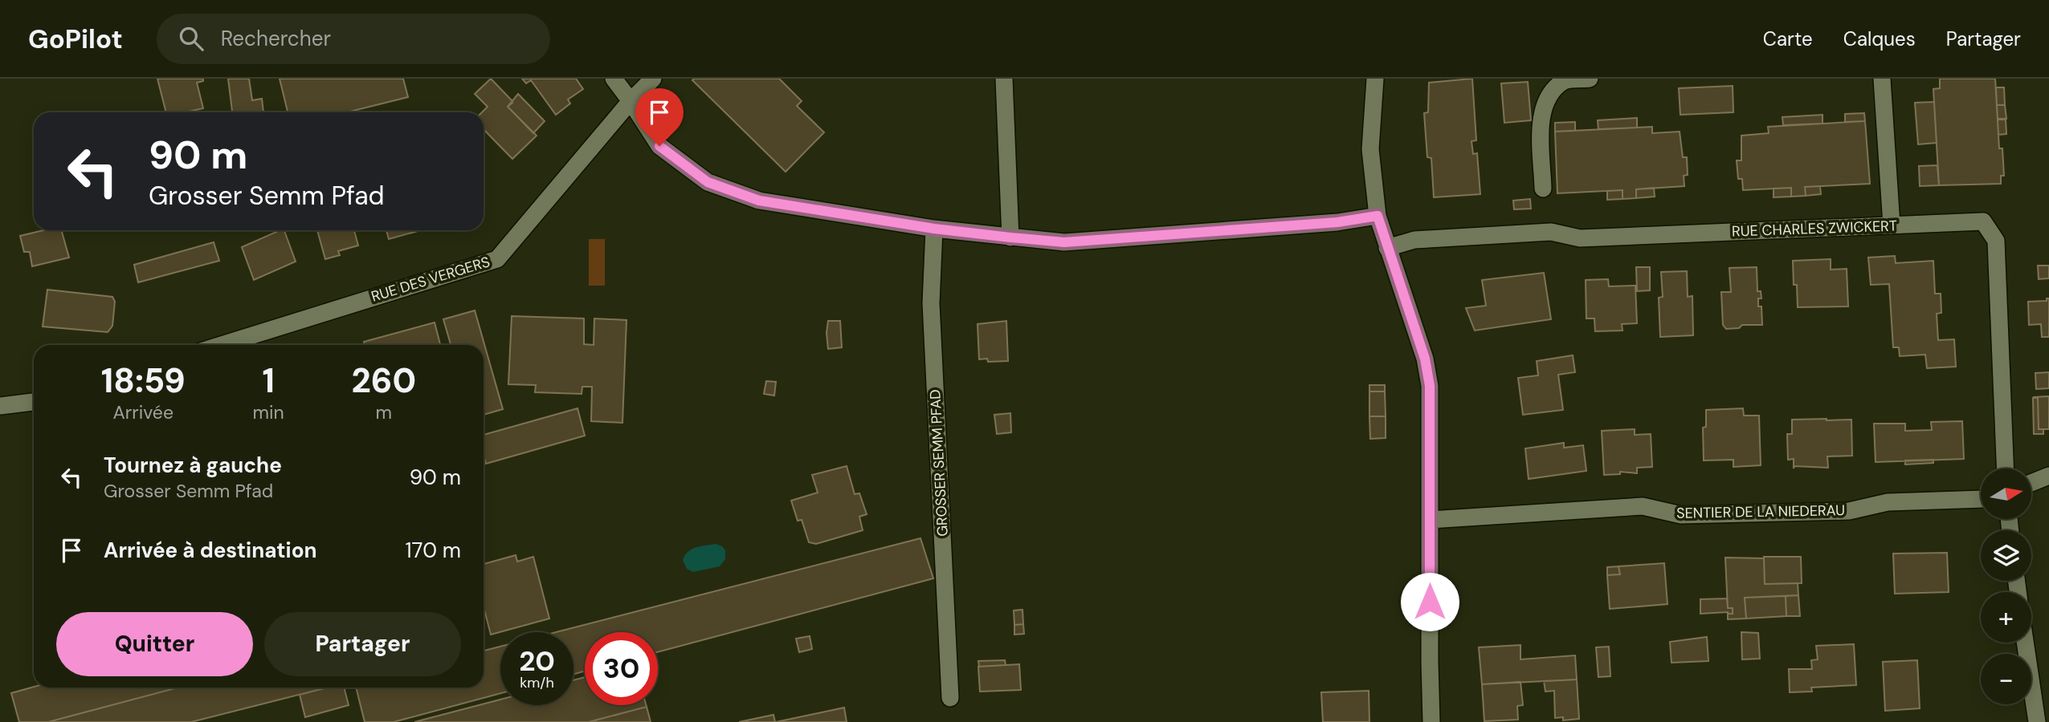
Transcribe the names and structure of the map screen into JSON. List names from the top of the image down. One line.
{"streets":{"street":["RUE CHARLES ZWICKERT","RUE DES VERGERS","GROSSER SEMM PFAD","SENTIER DE LA NIEDERAU"]},"north":"right","page":{"header":"GoPilot","search":"Rechercher","nav":["Carte","Calques","Partager"],"turn":["90 m","Grosser Semm Pfad"],"eta":["18:59","Arrivée","1","min","260","m"],"list":[{"name":"Tournez à gauche","note":"Grosser Semm Pfad","value":"90 m"},{"name":"Arrivée à destination","value":"170 m"}],"map_buttons":["+","−"],"buttons":["Quitter","Partager"],"speed":"20 km/h","limit":"30"}}
